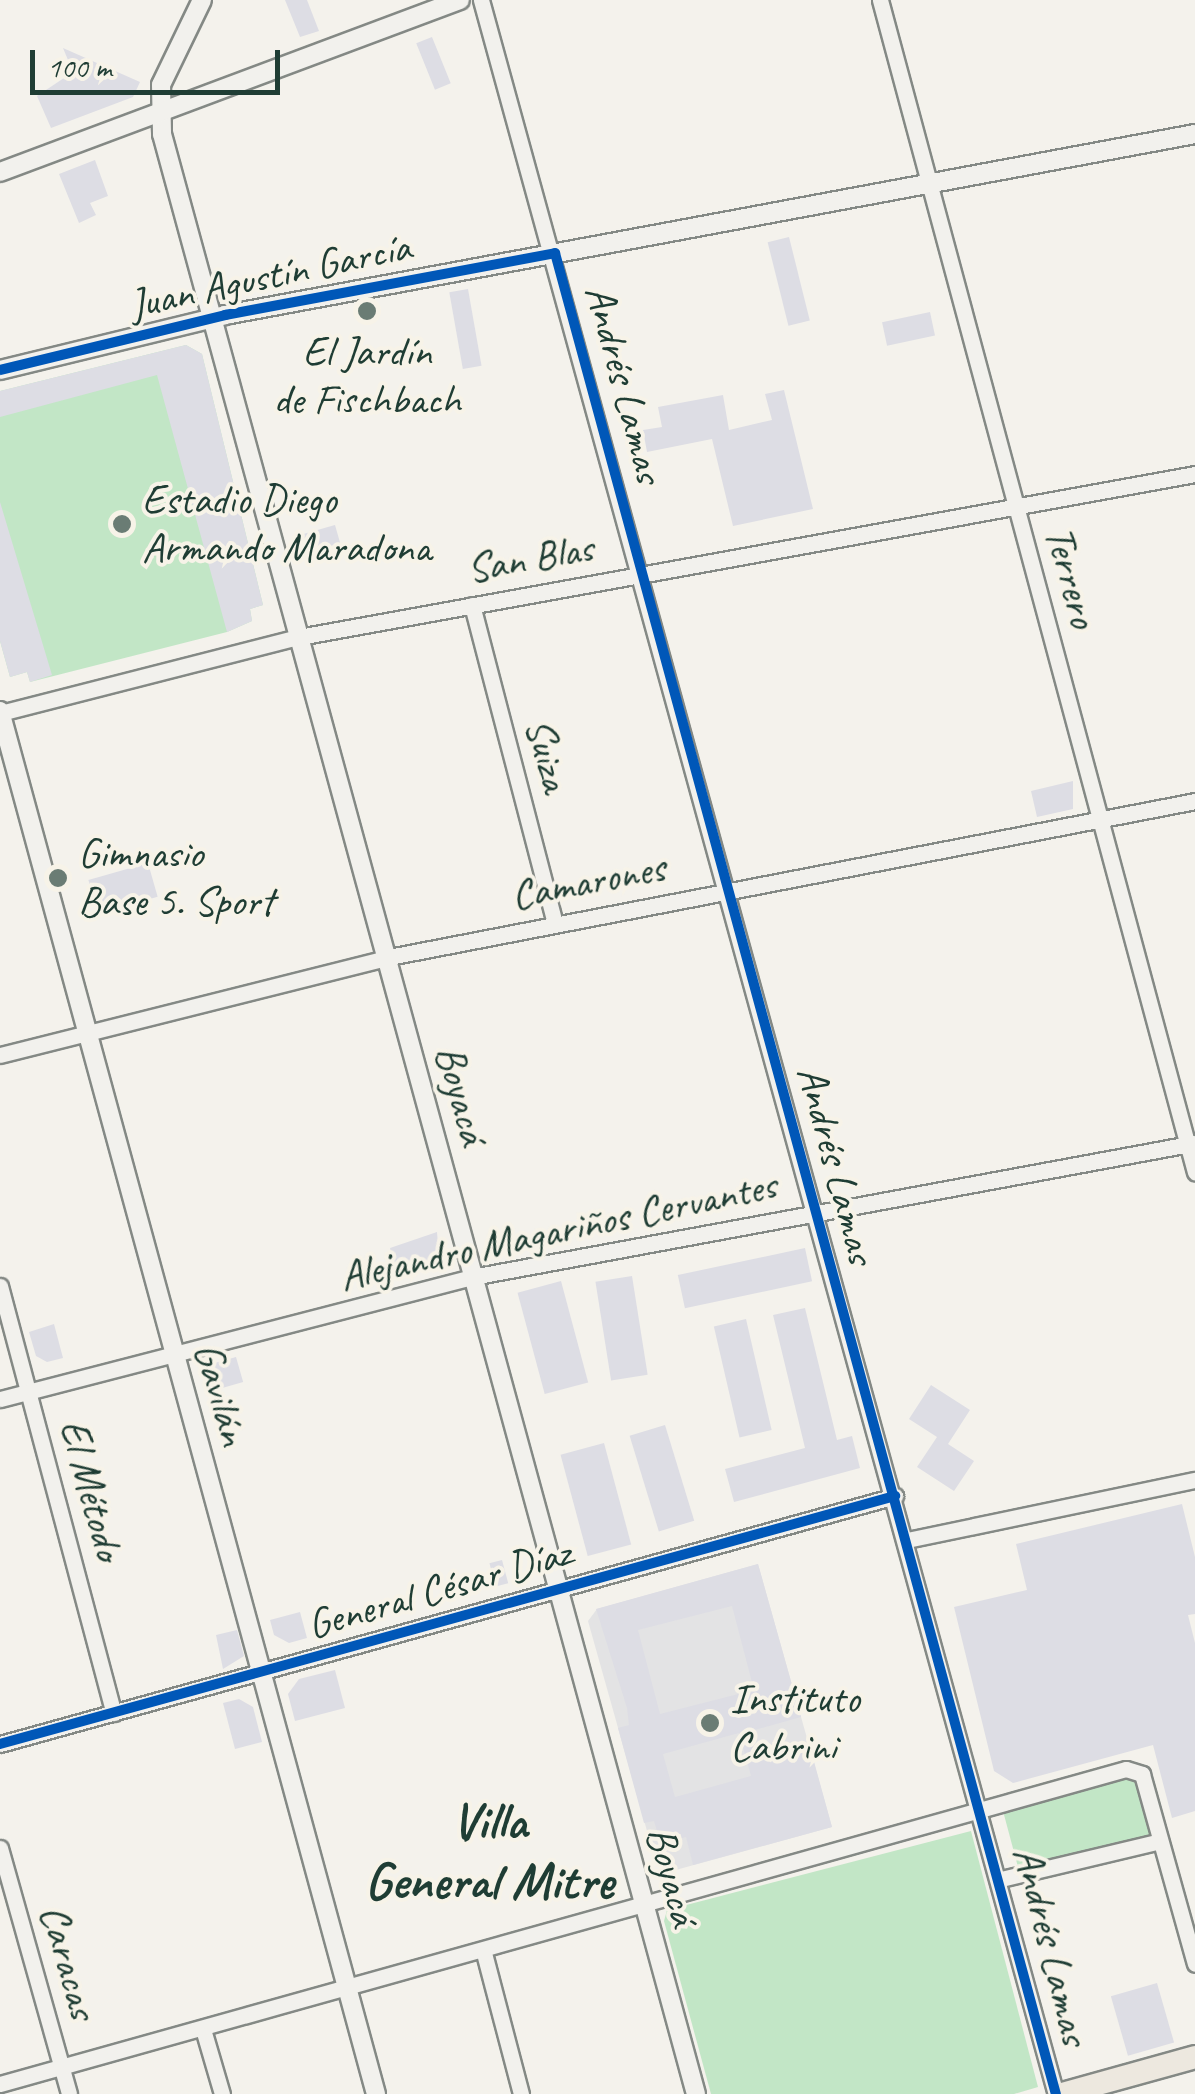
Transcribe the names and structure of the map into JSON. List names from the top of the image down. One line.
{"streets":{"street":["Juan Agustín García","Andrés Lamas","San Blas","Terrero","Suiza","Camarones","Boyacá","Alejandro Magariños Cervantes","Gavilán","El Método","General César Díaz","Caracas"]},"crossings":[["Juan Agustín García","Andrés Lamas"],["Juan Agustín García","Terrero"],["Juan Agustín García","Boyacá"],["Andrés Lamas","San Blas"],["Andrés Lamas","Camarones"],["Andrés Lamas","Alejandro Magariños Cervantes"],["Andrés Lamas","General César Díaz"],["San Blas","Terrero"],["San Blas","Suiza"],["San Blas","Boyacá"],["San Blas","Gavilán"],["Terrero","Camarones"],["Terrero","Alejandro Magariños Cervantes"],["Suiza","Camarones"],["Camarones","Boyacá"],["Camarones","Gavilán"],["Boyacá","Alejandro Magariños Cervantes"],["Boyacá","General César Díaz"],["Alejandro Magariños Cervantes","Gavilán"],["Alejandro Magariños Cervantes","El Método"],["Gavilán","General César Díaz"],["El Método","General César Díaz"]],"districts":["Villa General Mitre"],"places":["El Jardín de Fischbach","Estadio Diego Armando Maradona","Gimnasio Base 5. Sport","Instituto Cabrini"],"scale_bar":"100 m"}
